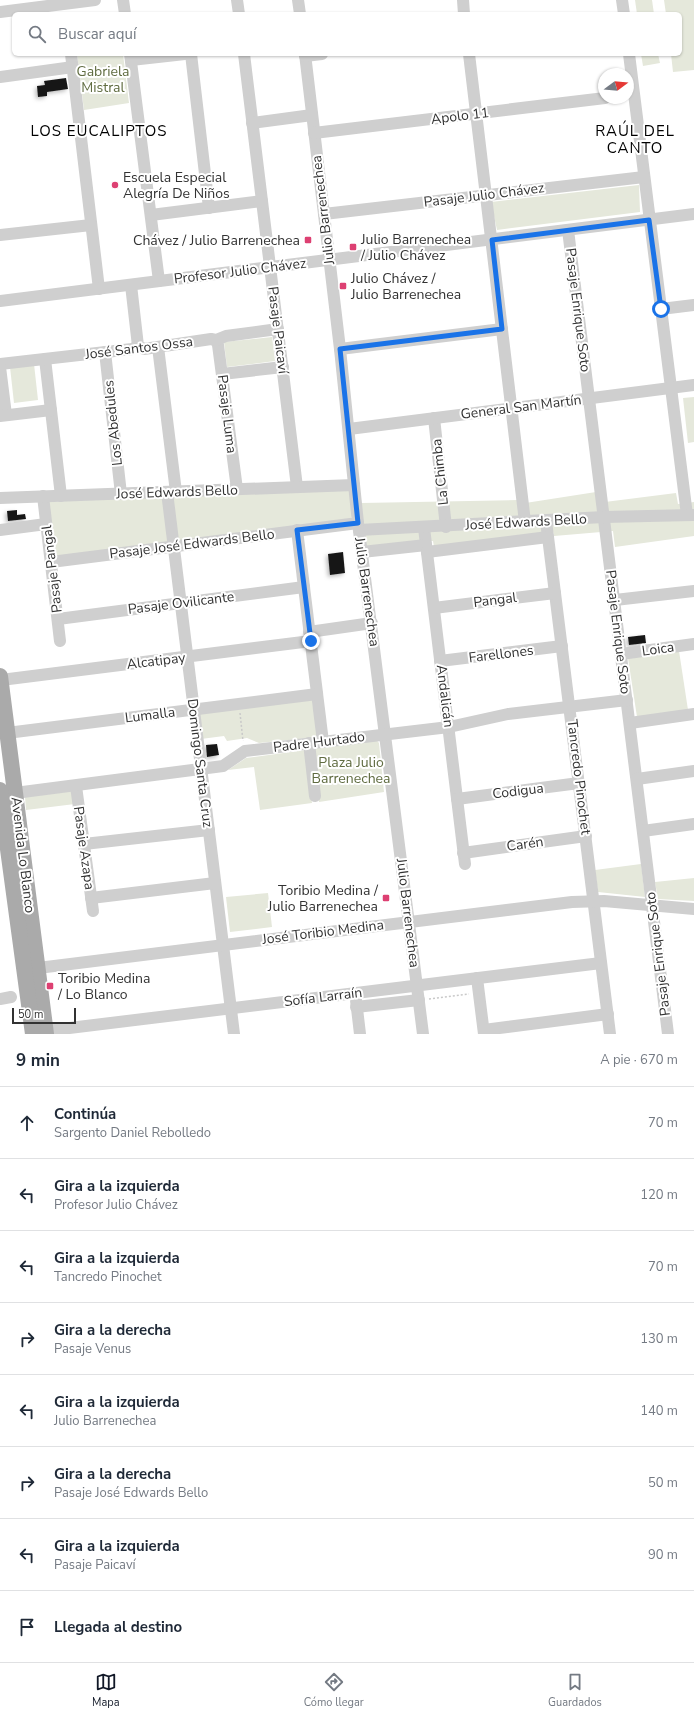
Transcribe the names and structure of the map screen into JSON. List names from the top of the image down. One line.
{"streets":{"main road":["Avenida Lo Blanco"],"street":["Apolo 11","Pasaje Julio Chávez","Julio Barrenechea","Profesor Julio Chávez","Pasaje Enrique Soto","Pasaje Paicaví","José Santos Ossa","General San Martín","Pasaje Luma","Los Abedules","La Chimba","José Edwards Bello","Pasaje José Edwards Bello","Pasaje Pangal","Pangal","Pasaje Ovilicante","Loica","Farellones","Alcatipay","Andalicán","Lumalla","Padre Hurtado","Domingo Santa Cruz","Tancredo Pinochet","Codigua","Carén","Pasaje Azapa","José Toribio Medina","Sofía Larraín"]},"crossings":[["Apolo 11","Julio Barrenechea"],["Pasaje Julio Chávez","Julio Barrenechea"],["Julio Barrenechea","Profesor Julio Chávez"],["Julio Barrenechea","General San Martín"],["Julio Barrenechea","José Edwards Bello"],["Julio Barrenechea","Pasaje José Edwards Bello"],["Julio Barrenechea","Alcatipay"],["Julio Barrenechea","Padre Hurtado"],["Julio Barrenechea","José Toribio Medina"],["Julio Barrenechea","Sofía Larraín"],["Profesor Julio Chávez","Pasaje Enrique Soto"],["Profesor Julio Chávez","Pasaje Paicaví"],["Pasaje Enrique Soto","General San Martín"],["Pasaje Enrique Soto","José Edwards Bello"],["Pasaje Enrique Soto","Loica"],["Pasaje Enrique Soto","Padre Hurtado"],["Pasaje Enrique Soto","José Toribio Medina"],["Pasaje Paicaví","José Santos Ossa"],["Pasaje Paicaví","José Edwards Bello"],["José Santos Ossa","Pasaje Luma"],["José Santos Ossa","Los Abedules"],["José Santos Ossa","Domingo Santa Cruz"],["General San Martín","La Chimba"],["Pasaje Luma","José Edwards Bello"],["Los Abedules","José Edwards Bello"],["La Chimba","José Edwards Bello"],["José Edwards Bello","Pasaje José Edwards Bello"],["José Edwards Bello","Pasaje Pangal"],["José Edwards Bello","Andalicán"],["José Edwards Bello","Domingo Santa Cruz"],["José Edwards Bello","Tancredo Pinochet"],["Pasaje José Edwards Bello","Pasaje Pangal"],["Pasaje José Edwards Bello","Domingo Santa Cruz"],["Pasaje Pangal","Pasaje Ovilicante"],["Pangal","Andalicán"],["Pangal","Tancredo Pinochet"],["Pasaje Ovilicante","Domingo Santa Cruz"],["Farellones","Andalicán"],["Farellones","Tancredo Pinochet"],["Alcatipay","Domingo Santa Cruz"],["Alcatipay","Avenida Lo Blanco"],["Andalicán","Padre Hurtado"],["Andalicán","Codigua"],["Andalicán","Carén"],["Lumalla","Domingo Santa Cruz"],["Lumalla","Avenida Lo Blanco"],["Padre Hurtado","Domingo Santa Cruz"],["Padre Hurtado","Tancredo Pinochet"],["Padre Hurtado","Pasaje Azapa"],["Padre Hurtado","Avenida Lo Blanco"],["Domingo Santa Cruz","José Toribio Medina"],["Domingo Santa Cruz","Sofía Larraín"],["Tancredo Pinochet","Codigua"],["Tancredo Pinochet","Carén"],["Tancredo Pinochet","José Toribio Medina"],["Tancredo Pinochet","Sofía Larraín"],["Avenida Lo Blanco","José Toribio Medina"],["Avenida Lo Blanco","Sofía Larraín"]],"districts":["LOS EUCALIPTOS","RAÚL DEL CANTO"],"parks":["Gabriela Mistral","Plaza Julio Barrenechea"],"places":{"other":["Escuela Especial Alegría De Niños"],"transit":["Chávez / Julio Barrenechea","Julio Barrenechea / Julio Chávez","Julio Chávez / Julio Barrenechea","Toribio Medina / Julio Barrenechea","Toribio Medina / Lo Blanco"]},"scale_bar":"50 m","north":"right","page":{"search":"Buscar aquí","scale":"50 m","heading":["9 min","A pie · 670 m"],"list":[["Continúa","Sargento Daniel Rebolledo","70 m"],["Gira a la izquierda","Profesor Julio Chávez","120 m"],["Gira a la izquierda","Tancredo Pinochet","70 m"],["Gira a la derecha","Pasaje Venus","130 m"],["Gira a la izquierda","Julio Barrenechea","140 m"],["Gira a la derecha","Pasaje José Edwards Bello","50 m"],["Gira a la izquierda","Pasaje Paicaví","90 m"],"Llegada al destino"],"nav":["Mapa","Cómo llegar","Guardados"]}}
